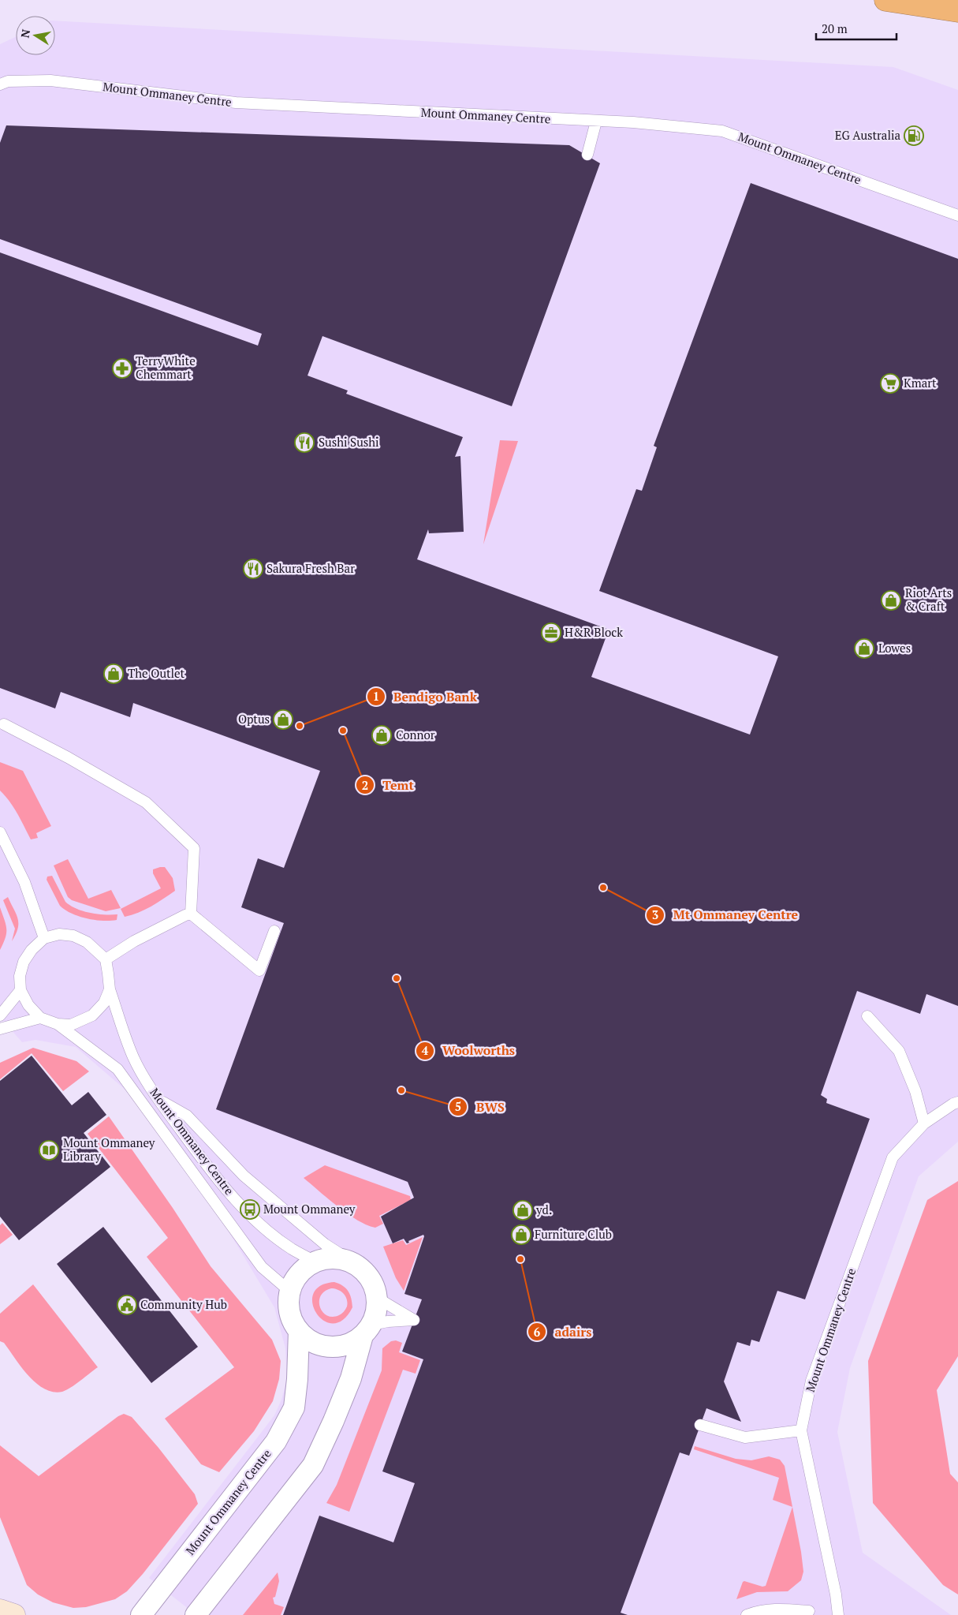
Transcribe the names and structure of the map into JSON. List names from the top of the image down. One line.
{"streets":{"street":["Mount Ommaney Centre"]},"places":{"fuel station":["EG Australia"],"pharmacy":["TerryWhite Chemmart"],"supermarket":["Kmart"],"restaurant":["Sushi Sushi","Sakura Fresh Bar"],"shop":["Riot Arts & Craft","Lowes","The Outlet","Optus","Connor","yd.","Furniture Club"],"office":["H&R Block"],"other":["Bendigo Bank","Temt","Mt Ommaney Centre","Woolworths","BWS","adairs"],"library":["Mount Ommaney Library"],"bus stop":["Mount Ommaney"],"public building":["Community Hub"]},"scale_bar":"20 m","north":"left"}
